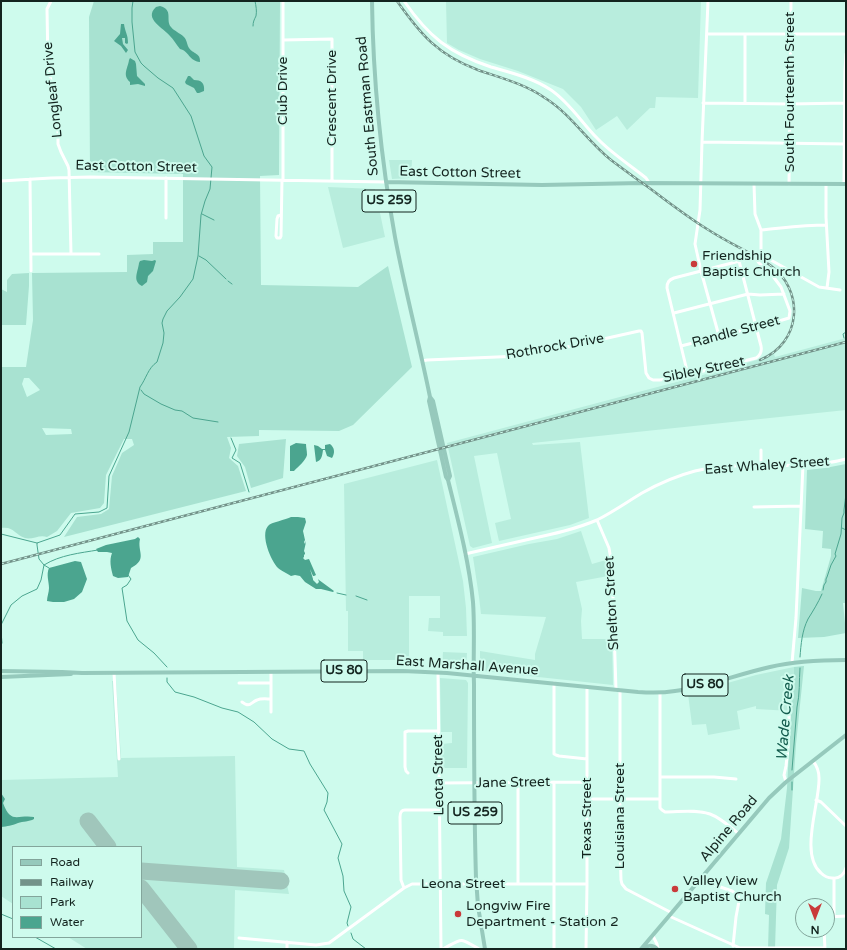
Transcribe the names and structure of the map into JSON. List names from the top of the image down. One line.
{"streets":{"main road":["South Eastman Road","East Cotton Street","US 259","East Marshall Avenue","US 80","Alpine Road"],"street":["Longleaf Drive","Club Drive","South Fourteenth Street","Crescent Drive","Randle Street","Rothrock Drive","Sibley Street","East Whaley Street","Shelton Street","Leota Street","Jane Street","Louisiana Street","Texas Street","Leona Street"]},"crossings":[["Longleaf Drive","East Cotton Street"],["Club Drive","Crescent Drive"],["Club Drive","East Cotton Street"],["South Fourteenth Street","East Cotton Street"],["Crescent Drive","East Cotton Street"],["South Eastman Road","East Cotton Street"],["South Eastman Road","US 259"],["South Eastman Road","Rothrock Drive"],["South Eastman Road","East Whaley Street"],["US 259","East Whaley Street"],["US 259","East Marshall Avenue"],["US 259","Jane Street"],["US 259","Leona Street"],["Randle Street","Sibley Street"],["Rothrock Drive","Sibley Street"],["East Whaley Street","Shelton Street"],["Shelton Street","East Marshall Avenue"],["Shelton Street","Louisiana Street"],["East Marshall Avenue","Leota Street"],["East Marshall Avenue","Louisiana Street"],["East Marshall Avenue","Texas Street"],["Leota Street","Jane Street"],["Leota Street","Leona Street"],["Jane Street","Texas Street"],["Louisiana Street","Alpine Road"],["Texas Street","Leona Street"]],"water":["Wade Creek"],"places":["Friendship Baptist Church","Valley View Baptist Church","Longviw Fire Department - Station 2"],"legend":["Road","Railway","Park","Water"],"north":"bottom"}
